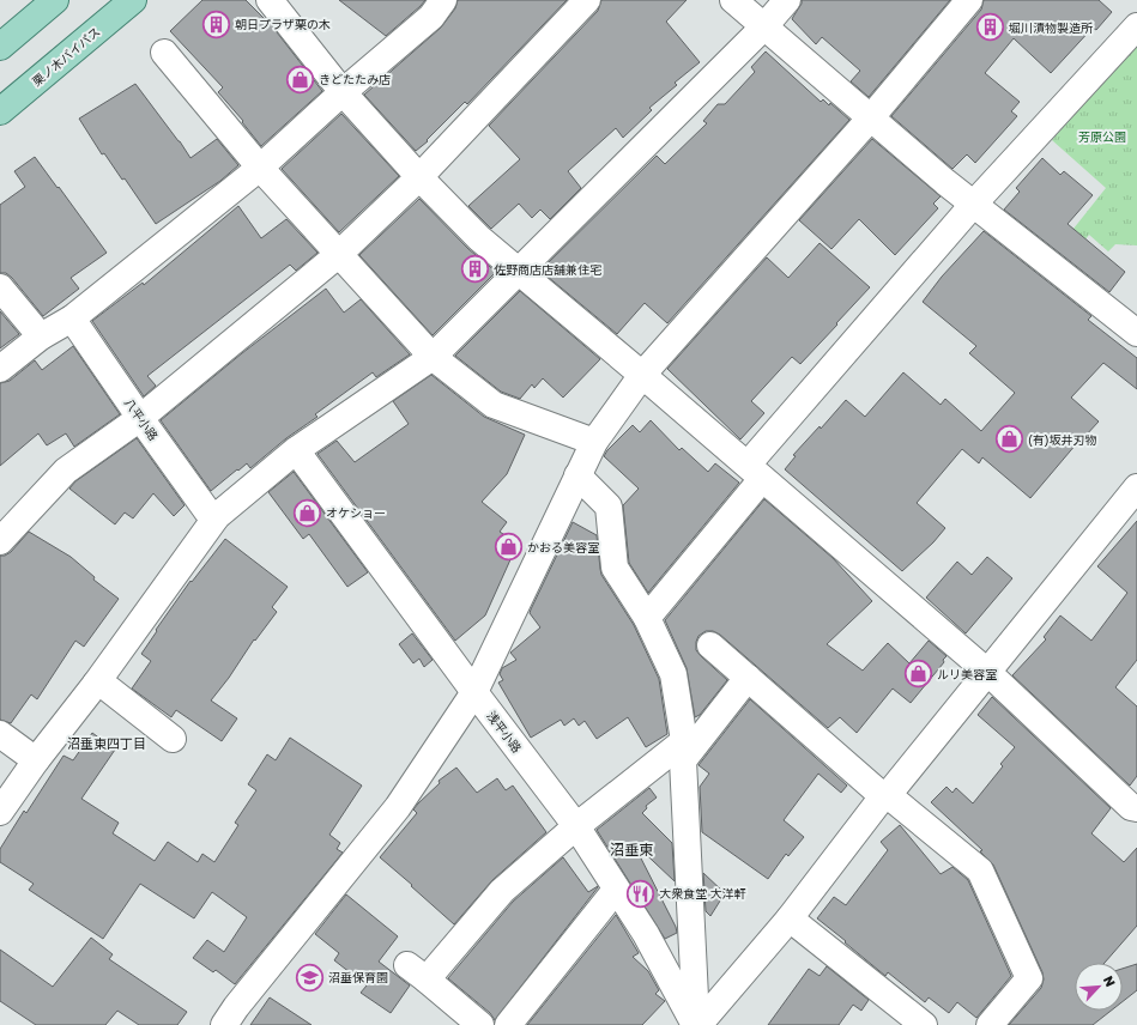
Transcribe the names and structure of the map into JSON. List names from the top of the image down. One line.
{"streets":{"main road":["栗ノ木バイパス"],"street":["八平小路","浅平小路"]},"districts":["沼垂東四丁目","沼垂東"],"parks":["芳原公園"],"places":{"building":["朝日プラザ栗の木","堀川漬物製造所","佐野商店店舗兼住宅"],"shop":["きどたたみ店","(有)坂井刃物","オケショー","かおる美容室","ルリ美容室"],"restaurant":["大衆食堂 大洋軒"],"school or university":["沼垂保育園"]},"north":"top right"}
